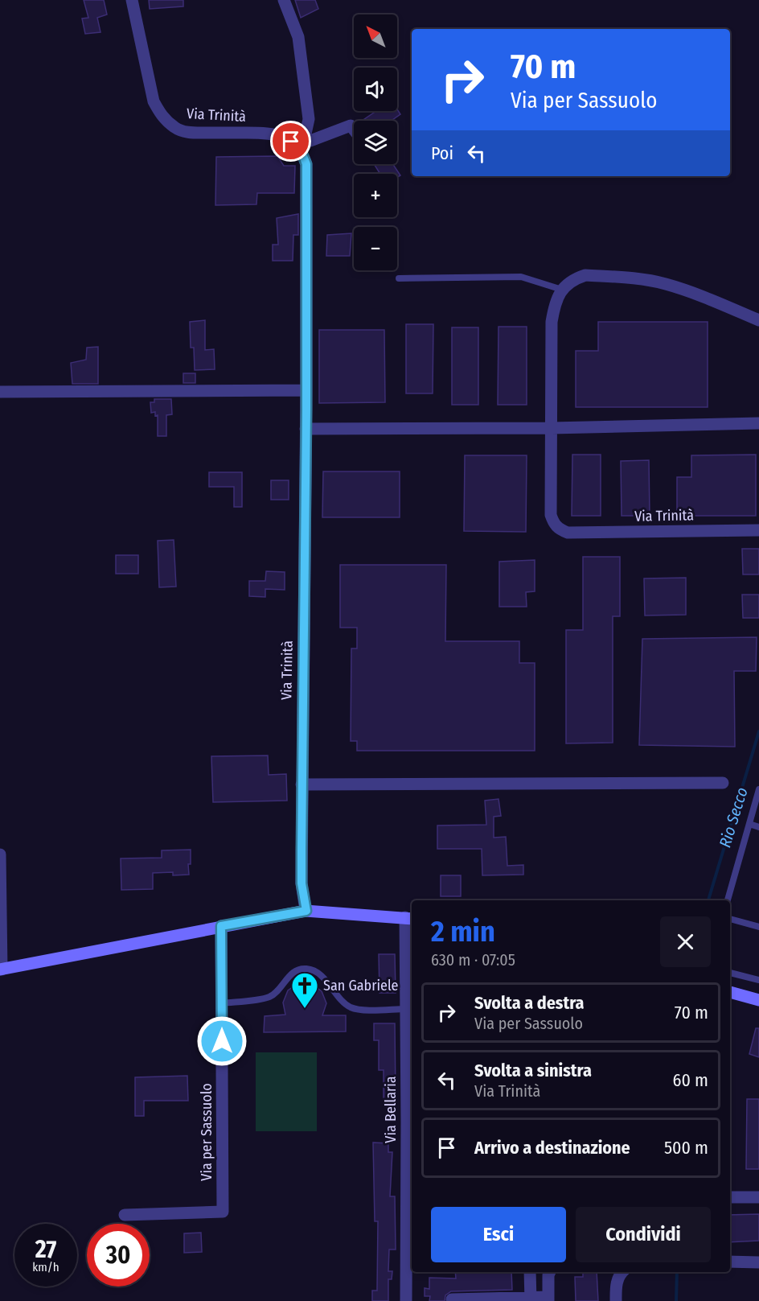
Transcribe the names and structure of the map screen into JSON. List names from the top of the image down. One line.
{"streets":{"street":["Via Trinità","Via Bellaria","Via per Sassuolo"]},"water":["Rio Secco"],"places":{"church":["San Gabriele"]},"north":"top left","page":{"map_buttons":["+","−"],"turn":["70 m","Via per Sassuolo"],"then":"Poi","heading":["2 min","630 m · 07:05"],"list":[{"name":"Svolta a destra","note":"Via per Sassuolo","value":"70 m"},{"name":"Svolta a sinistra","note":"Via Trinità","value":"60 m"},{"name":"Arrivo a destinazione","value":"500 m"}],"buttons":["Esci","Condividi"],"speed":"27 km/h","limit":"30"}}
